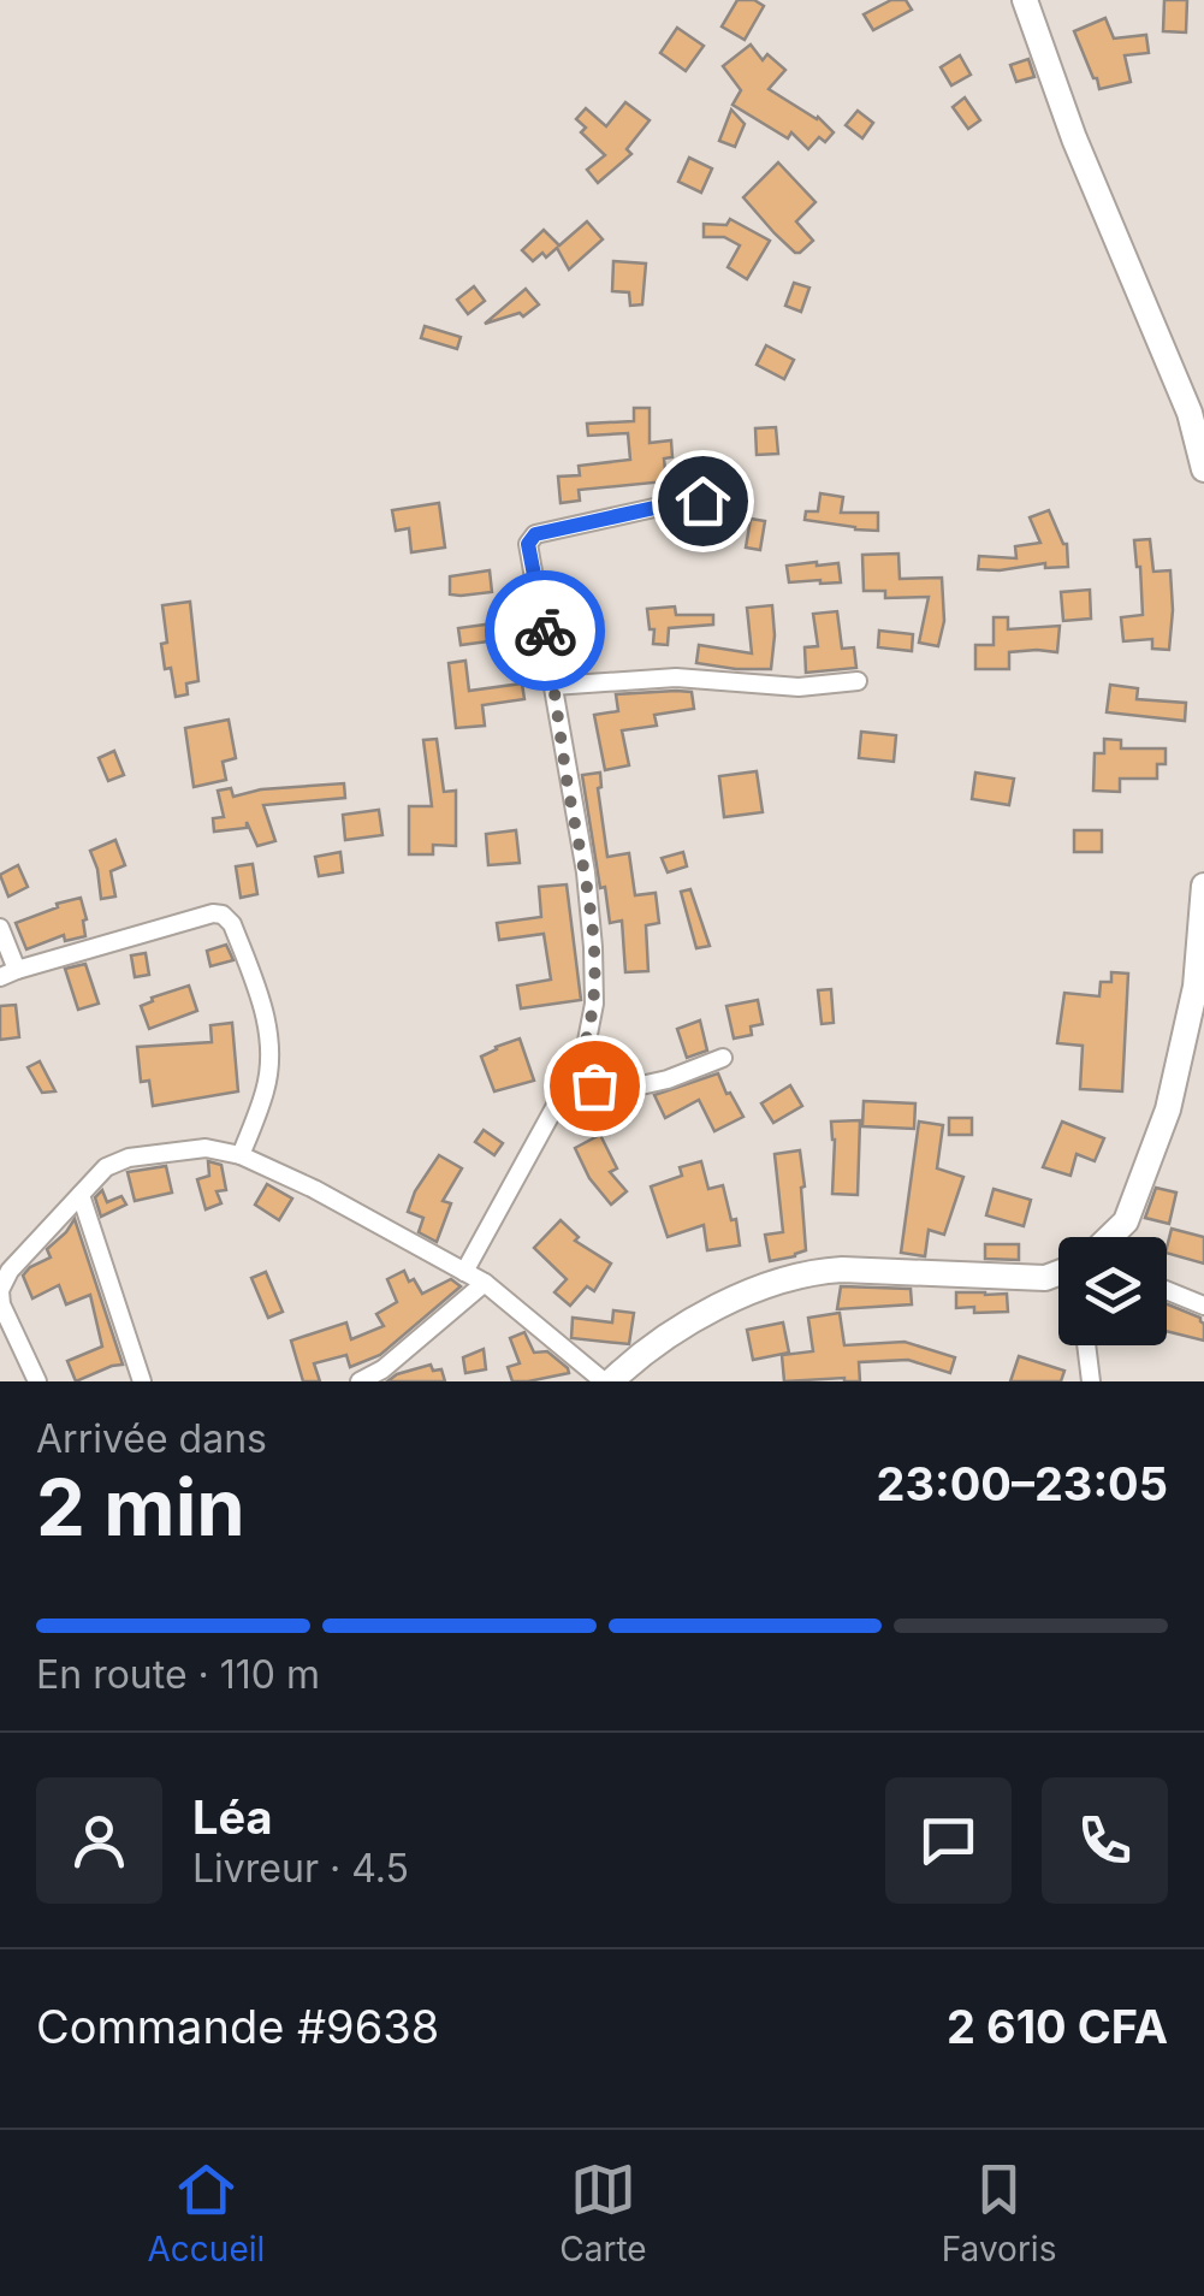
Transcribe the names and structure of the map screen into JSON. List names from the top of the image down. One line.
{"page":{"heading":["2 min","Arrivée dans","23:00–23:05"],"panel":["Léa","Livreur · 4.5","Commande #9638","2 610 CFA"],"bar":"En route · 110 m","tabs":["Accueil","Carte","Favoris"]}}
